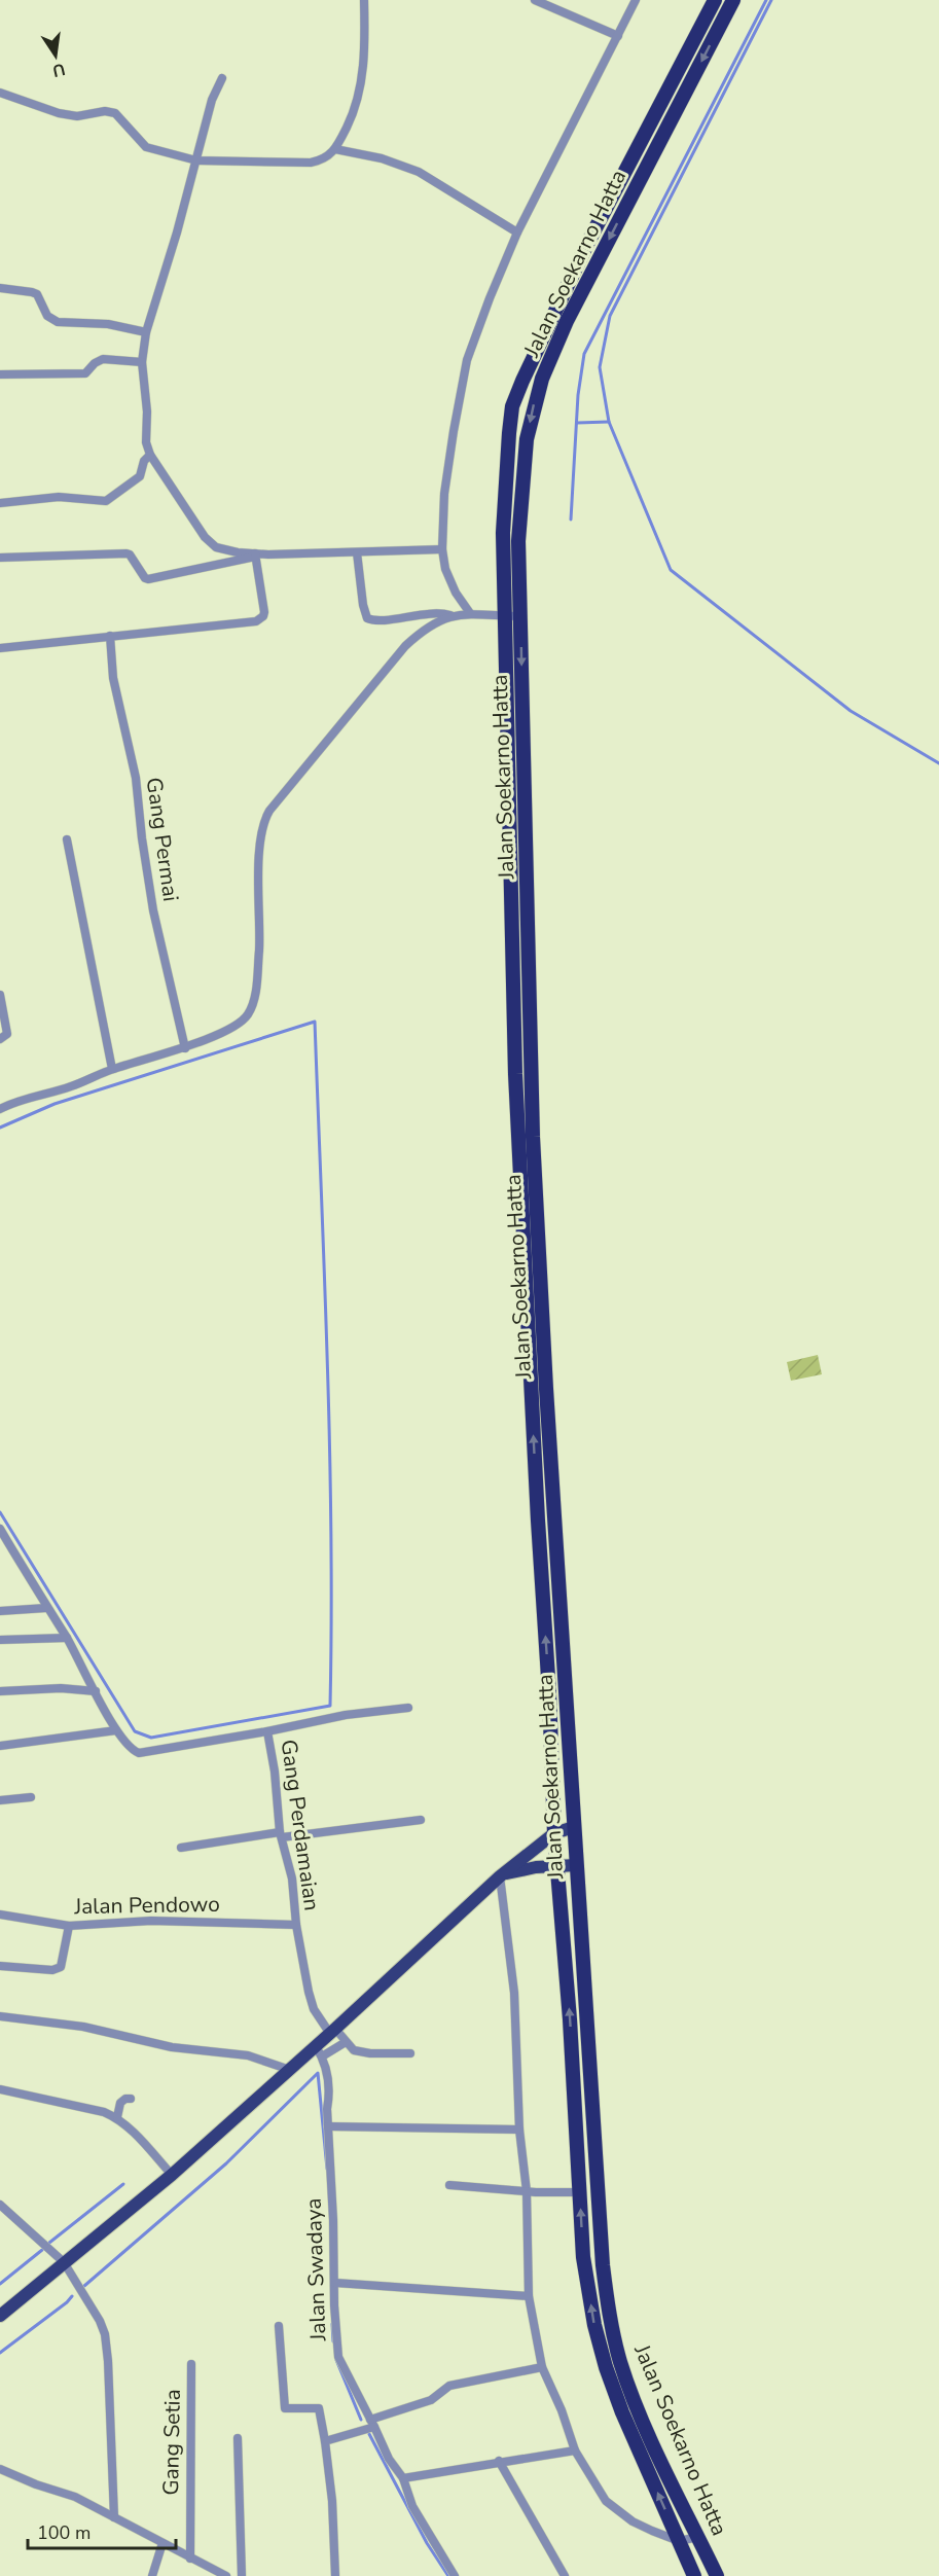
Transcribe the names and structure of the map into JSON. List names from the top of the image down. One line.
{"streets":{"highway":["Jalan Soekarno Hatta"],"street":["Gang Permai","Gang Perdamaian","Jalan Pendowo","Jalan Swadaya","Gang Setia"]},"crossings":[["Gang Perdamaian","Jalan Pendowo"]],"scale_bar":"100 m","north":"bottom"}
